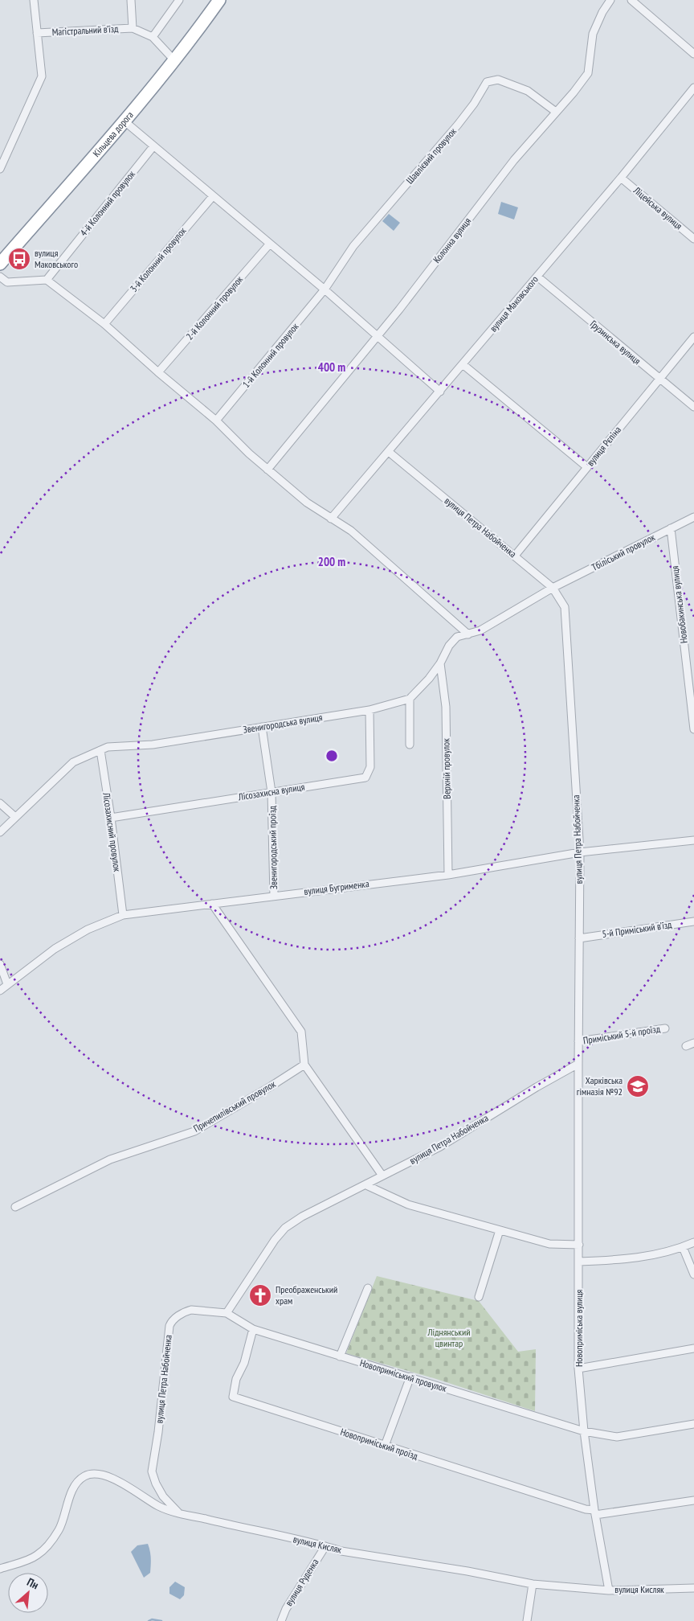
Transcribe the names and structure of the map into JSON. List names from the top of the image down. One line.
{"streets":{"highway":["Кільцева дорога"],"street":["Магістральний в’їзд","Шавлієвий провулок","4-й Колонний провулок","Ліцейська вулиця","Колонна вулиця","3-й Колонний провулок","вулиця Маковського","2-й Колонний провулок","Грузинська вулиця","1-й Колонний провулок","вулиця Рєпіна","вулиця Петра Набойченка","Тбіліський провулок","Новобакинська вулиця","Звенигородська вулиця","Верхній провулок","Лісозахисна вулиця","Лісозахисний провулок","Звенигородський проїзд","вулиця Бугрименка","5-й Приміський в’їзд","Приміський 5-й проїзд","Причепилівський провулок","Новоприміська вулиця","Новоприміський провулок","Новоприміський проїзд","вулиця Кисляк","вулиця Руденка"]},"crossings":[["Шавлієвий провулок","Колонна вулиця"],["Шавлієвий провулок","1-й Колонний провулок"],["Ліцейська вулиця","вулиця Маковського"],["вулиця Маковського","Грузинська вулиця"],["вулиця Маковського","вулиця Петра Набойченка"],["Грузинська вулиця","вулиця Рєпіна"],["вулиця Рєпіна","вулиця Петра Набойченка"],["вулиця Петра Набойченка","Тбіліський провулок"],["вулиця Петра Набойченка","вулиця Бугрименка"],["вулиця Петра Набойченка","5-й Приміський в’їзд"],["вулиця Петра Набойченка","Приміський 5-й проїзд"],["вулиця Петра Набойченка","Новоприміська вулиця"],["вулиця Петра Набойченка","Новоприміський провулок"],["вулиця Петра Набойченка","вулиця Кисляк"],["Тбіліський провулок","Новобакинська вулиця"],["Звенигородська вулиця","Лісозахисна вулиця"],["Звенигородська вулиця","Лісозахисний провулок"],["Звенигородська вулиця","Звенигородський проїзд"],["Верхній провулок","вулиця Бугрименка"],["Лісозахисна вулиця","Лісозахисний провулок"],["Лісозахисна вулиця","Звенигородський проїзд"],["Лісозахисний провулок","вулиця Бугрименка"],["Звенигородський проїзд","вулиця Бугрименка"],["Новоприміська вулиця","Новоприміський провулок"],["Новоприміська вулиця","Новоприміський проїзд"],["Новоприміська вулиця","вулиця Кисляк"],["Новоприміський провулок","Новоприміський проїзд"],["вулиця Кисляк","вулиця Руденка"]],"parks":["Ліднянський цвинтар"],"places":{"bus stop":["вулиця Маковського"],"school or university":["Харківська гімназія №92"],"church":["Преображенський храм"]},"north":"top right","rings":["400 m","200 m"]}
